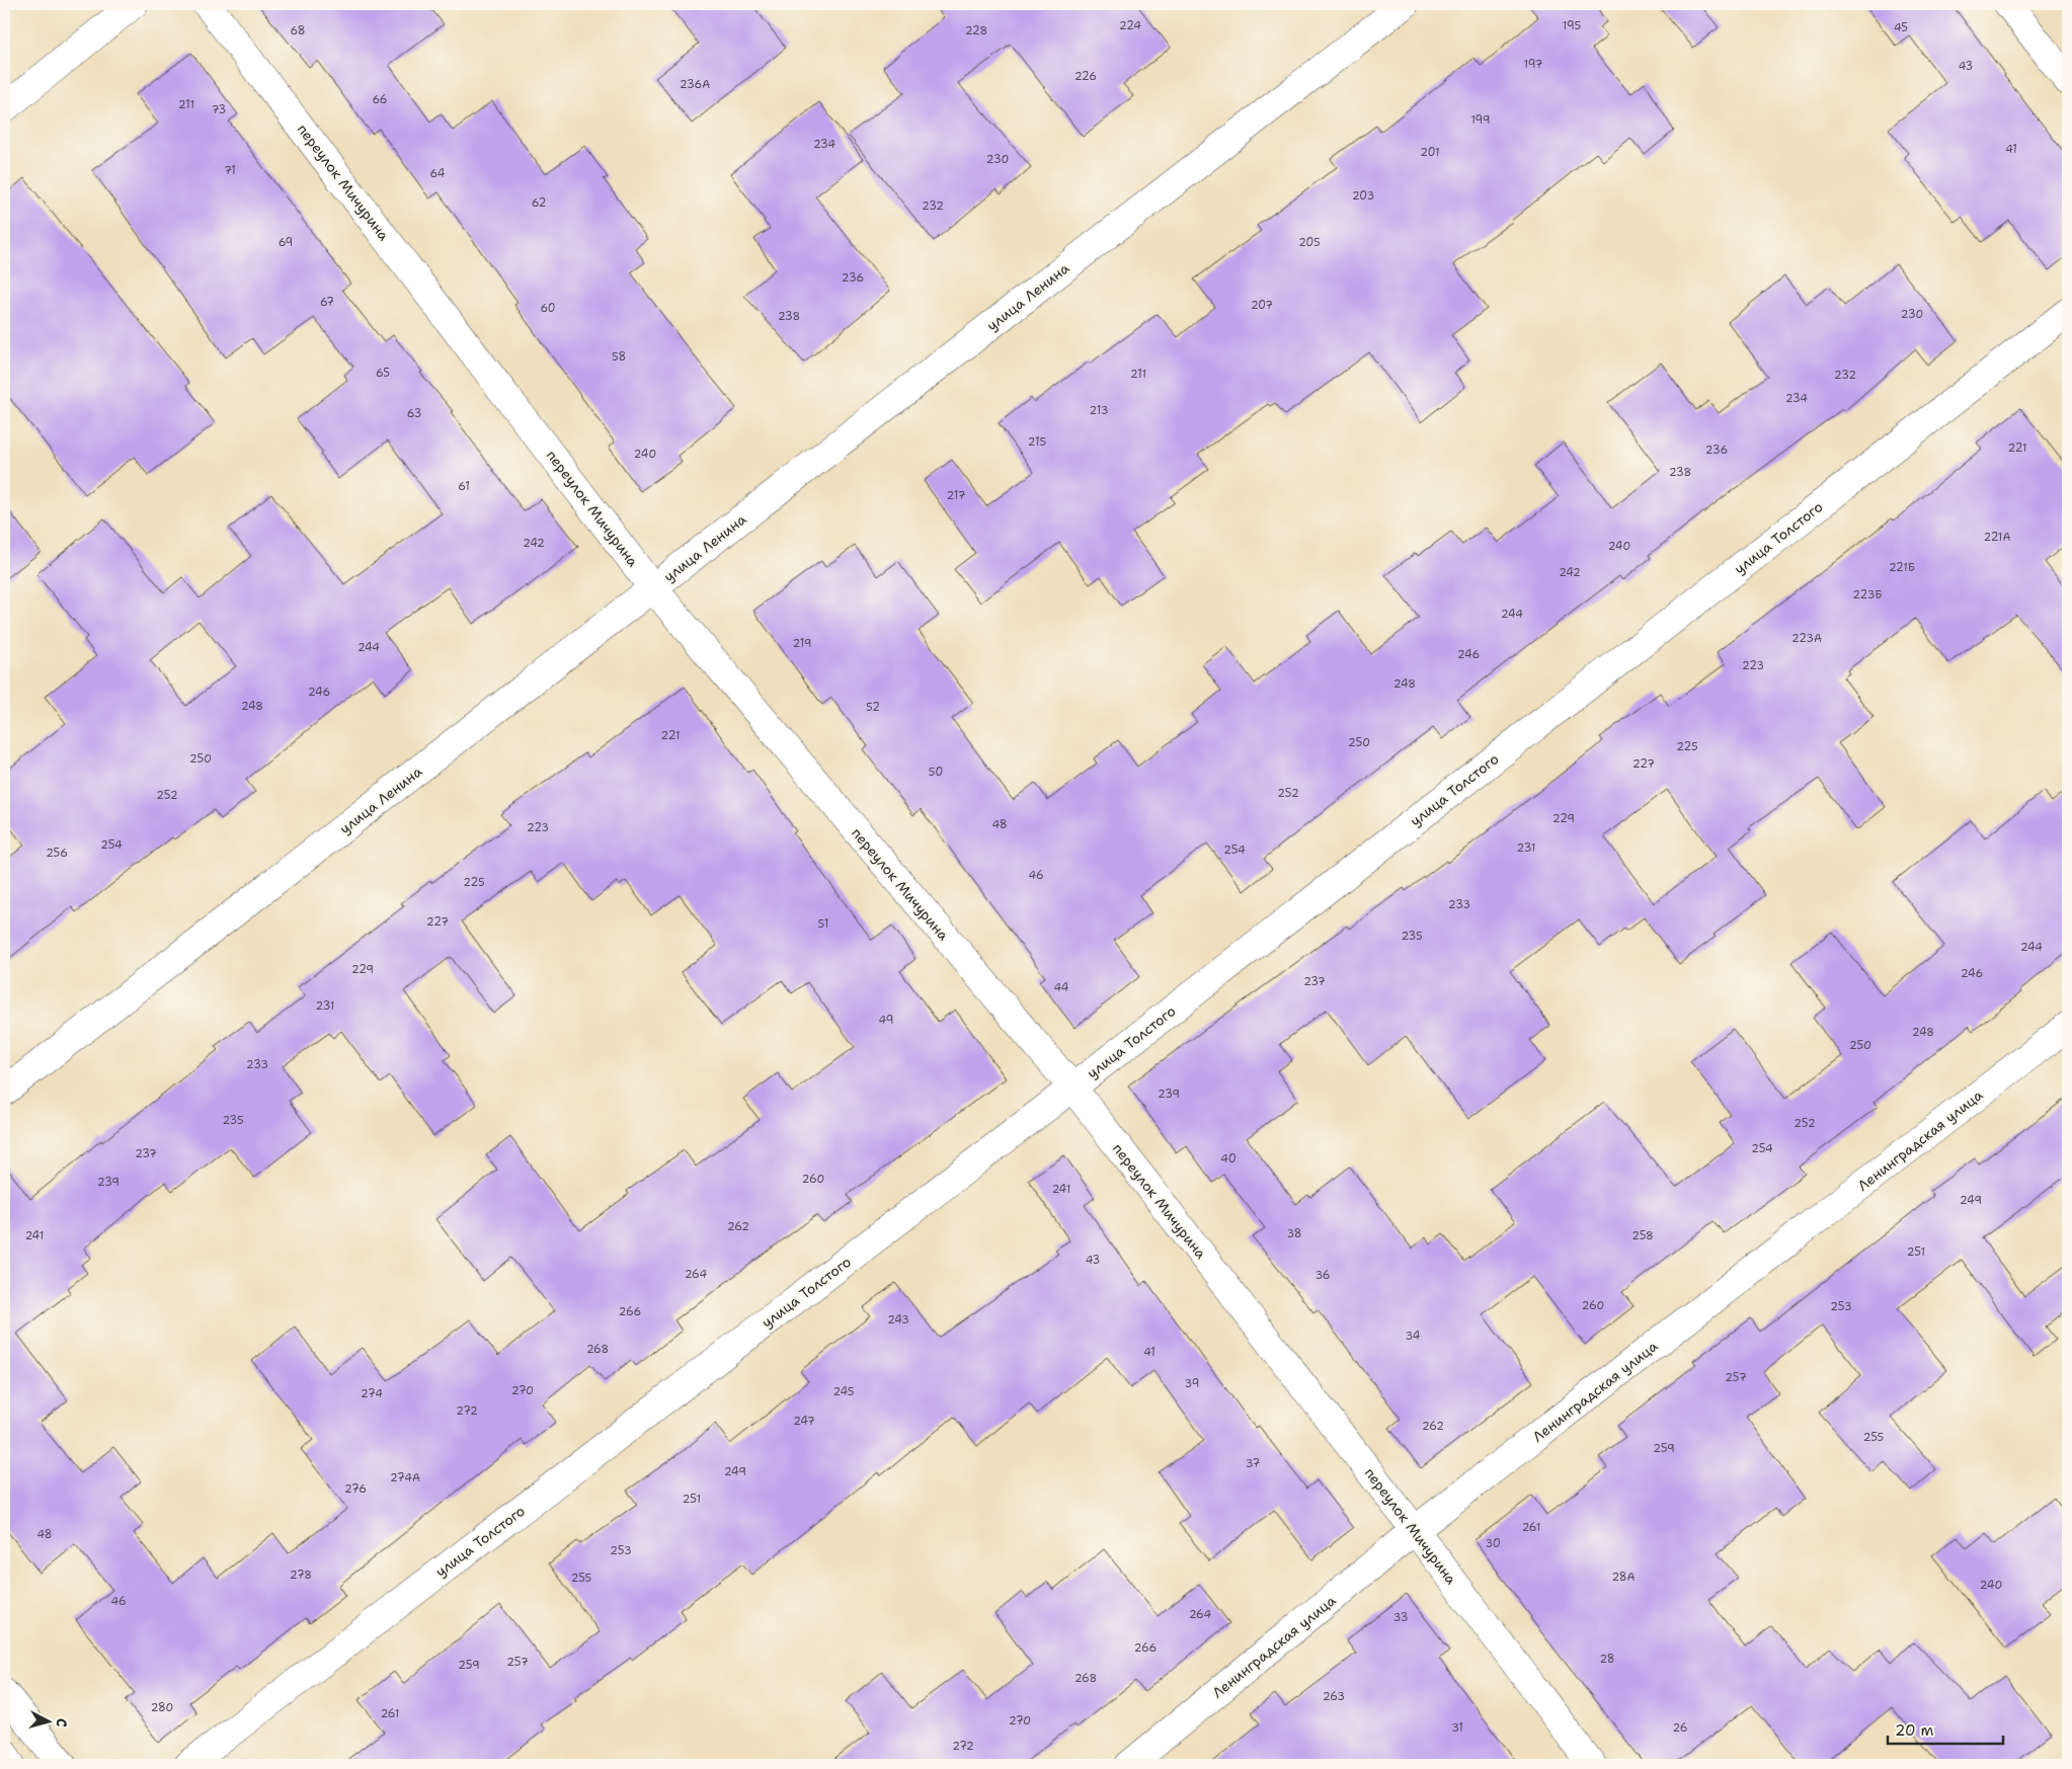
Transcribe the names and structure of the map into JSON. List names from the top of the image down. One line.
{"streets":{"street":["переулок Мичурина","улица Ленина","улица Толстого","Ленинградская улица"]},"crossings":[["переулок Мичурина","улица Ленина"],["переулок Мичурина","улица Толстого"],["переулок Мичурина","Ленинградская улица"]],"house_numbers":["224","195","45","68","228","197","43","226","236А","66","211","73","199","234","41","201","230","71","64","203","62","232","69","205","236","67","207","60","230","238","58","65","211","232","234","213","63","215","221","236","240","238","61","217","221А","242","240","221Б","242","223Б","244","223А","219","244","246","223","248","246","248","52","221","250","225","250","227","50","252","252","229","48","223","254","231","254","256","46","225","233","227","51","235","244","229","246","237","44","231","49","248","250","233","239","235","252","254","237","40","260","239","241","249","262","38","241","258","251","43","264","36","260","253","266","243","34","268","41","257","39","270","245","274","272","247","262","255","259","37","249","274А","276","251","261","48","30","253","278","28А","255","240","46","264","33","266","28","257","259","268","263","280","261","270","31","26","272"],"scale_bar":"20 m","north":"right"}
